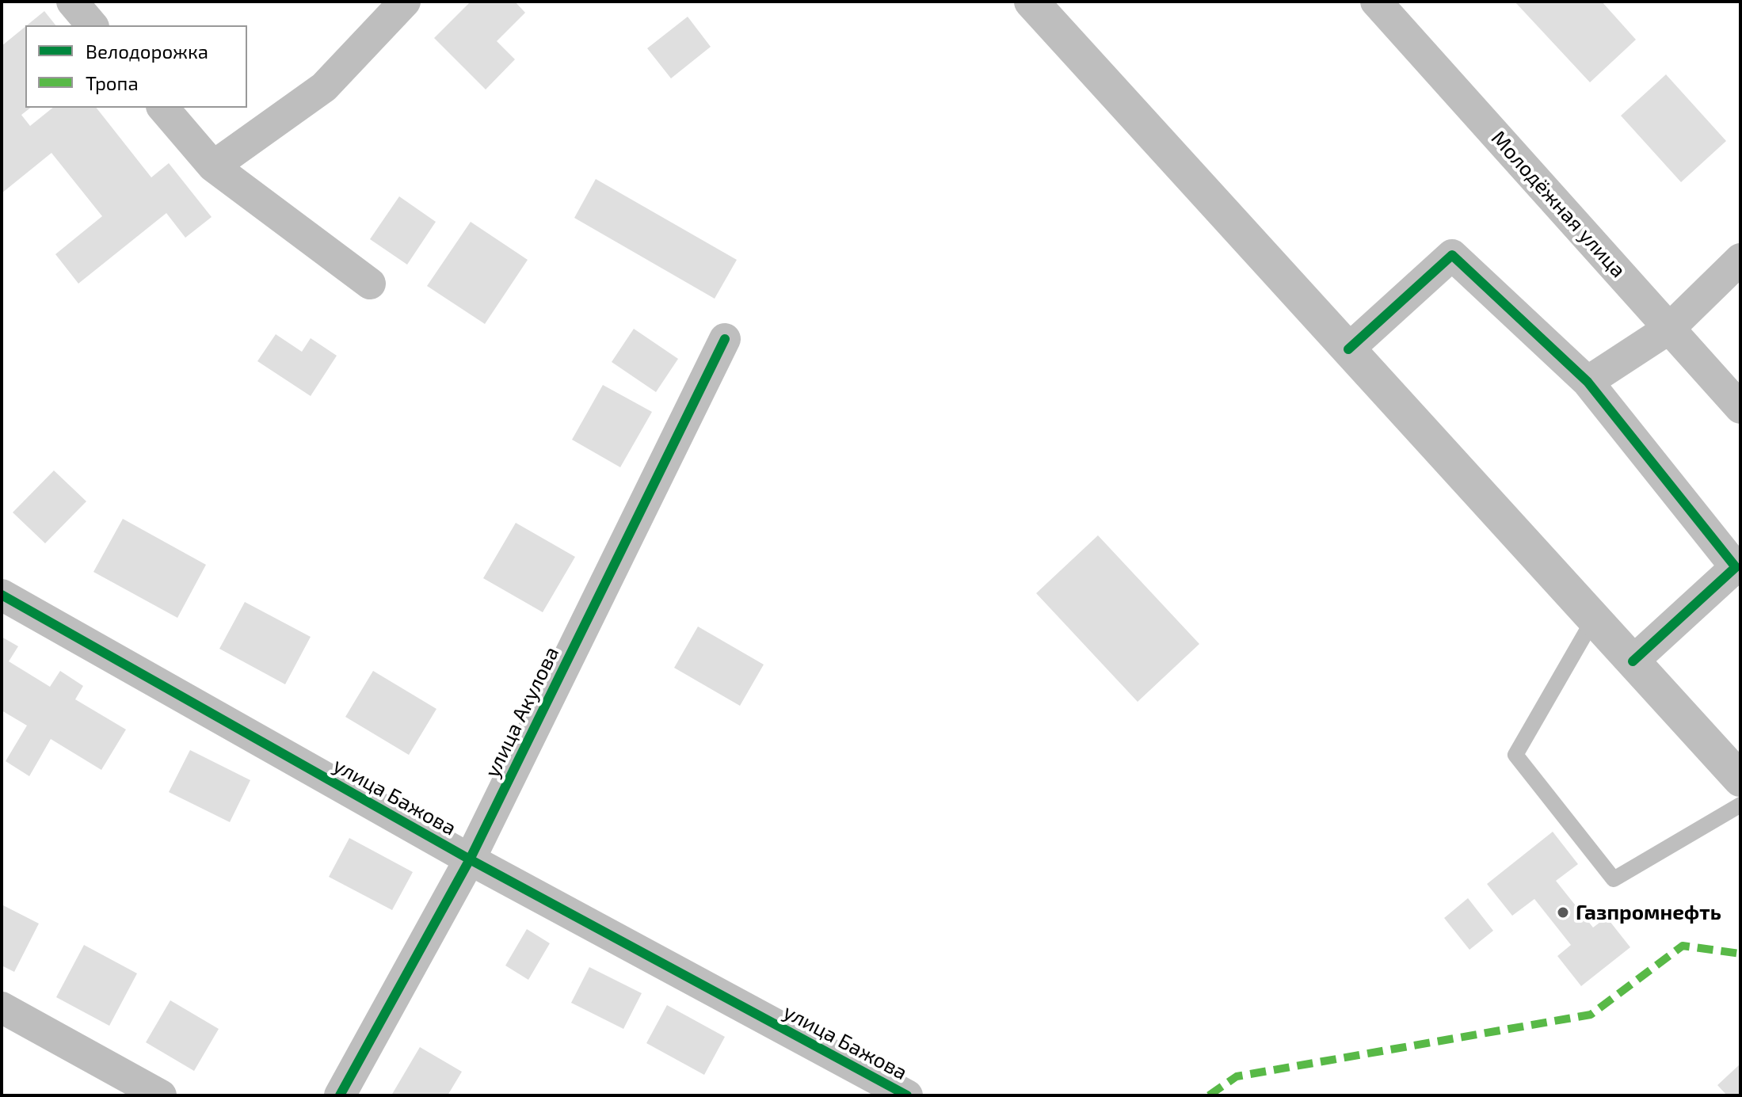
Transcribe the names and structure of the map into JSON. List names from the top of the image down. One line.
{"streets":{"street":["Молодёжная улица","улица Акулова","улица Бажова"]},"crossings":[["улица Акулова","улица Бажова"]],"places":["Газпромнефть"],"legend":["Велодорожка","Тропа"]}
